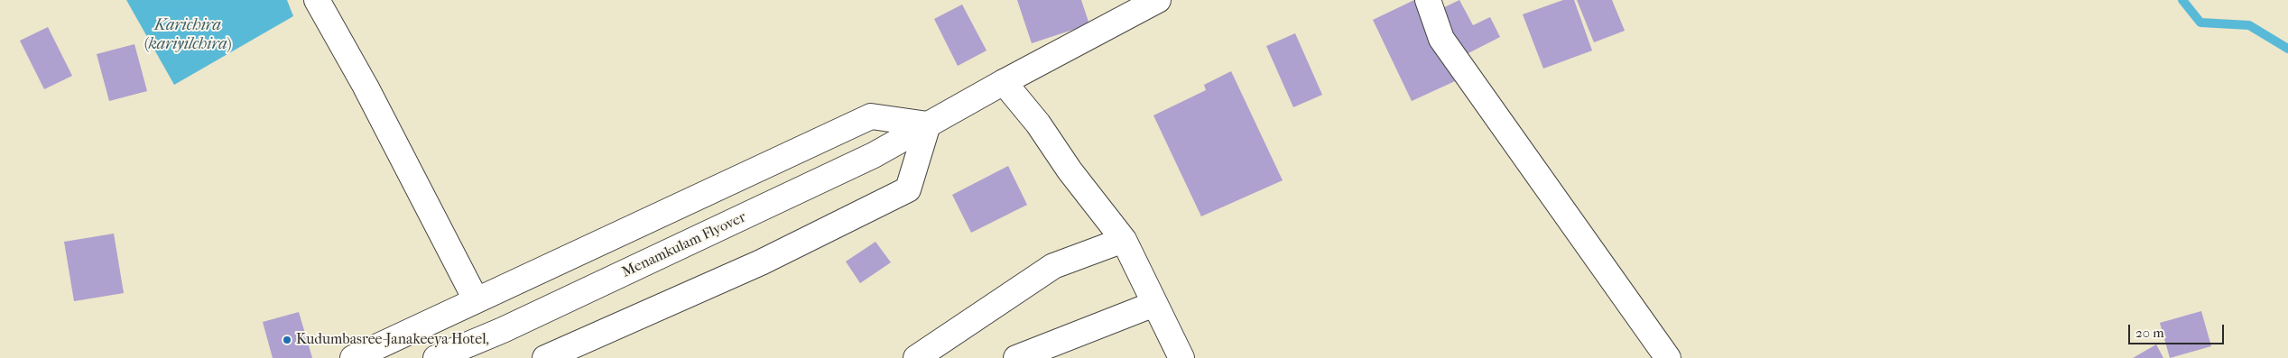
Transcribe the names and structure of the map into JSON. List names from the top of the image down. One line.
{"streets":{"street":["Menamkulam Flyover"]},"water":["Karichira (kariyilchira)"],"places":["Kudumbasree-Janakeeya Hotel,"],"scale_bar":"20 m"}
